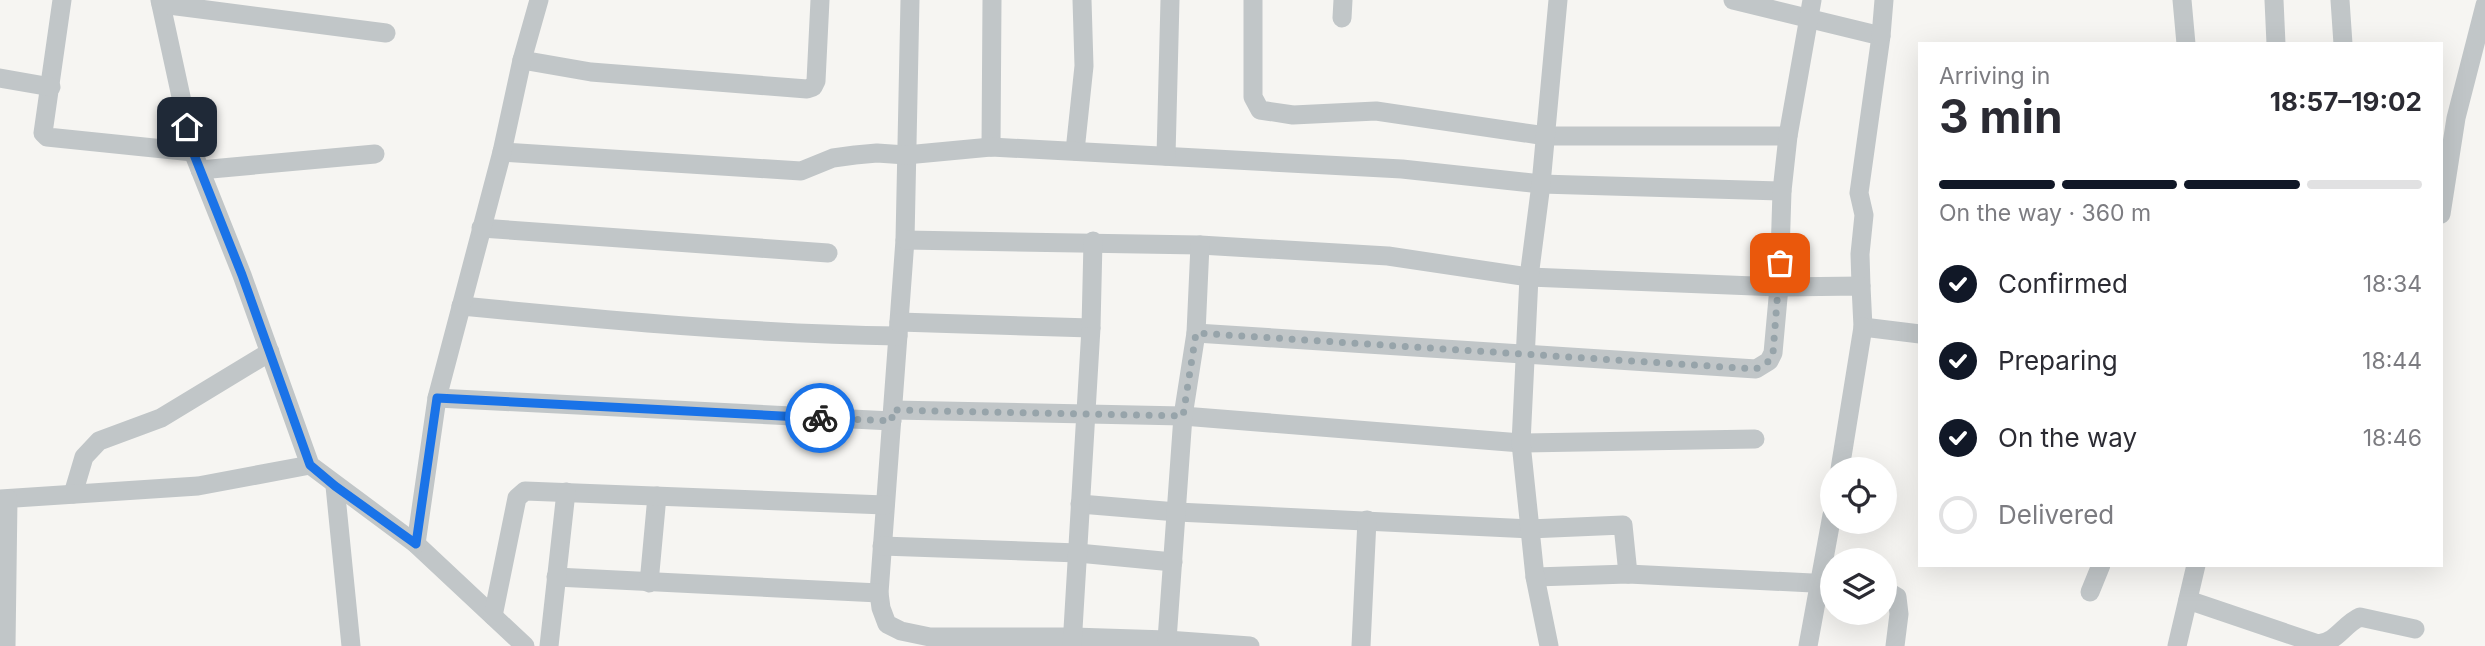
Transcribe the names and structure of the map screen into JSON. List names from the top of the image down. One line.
{"page":{"heading":["3 min","Arriving in","18:57–19:02"],"bar":"On the way · 360 m","list":[["Confirmed","18:34"],["Preparing","18:44"],["On the way","18:46"],"Delivered"]}}
